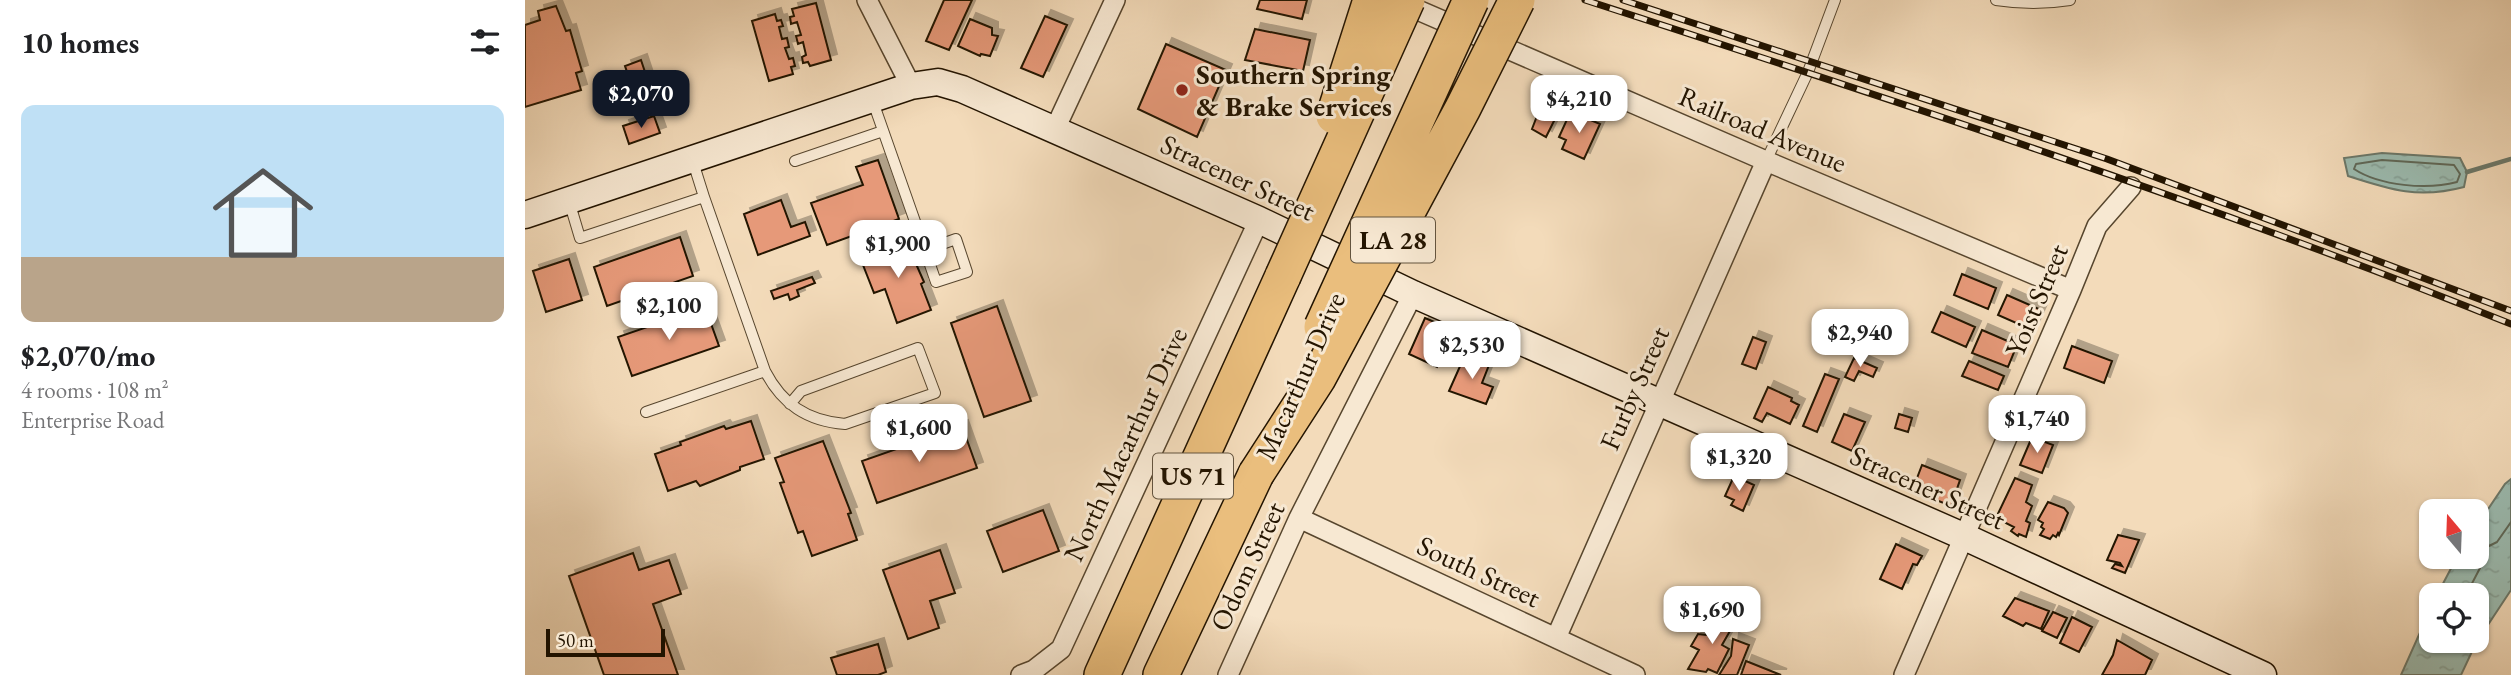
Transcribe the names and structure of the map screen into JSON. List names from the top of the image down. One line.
{"streets":{"highway":["LA 28","Macarthur Drive","US 71"],"street":["Railroad Avenue","Stracener Street","Yoist Street","Furby Street","North Macarthur Drive","Odom Street","South Street"]},"crossings":[["Railroad Avenue","Yoist Street"],["Railroad Avenue","Furby Street"],["Stracener Street","Yoist Street"],["Stracener Street","Furby Street"],["Stracener Street","North Macarthur Drive"],["Stracener Street","Odom Street"],["LA 28","Macarthur Drive"],["Furby Street","South Street"],["Odom Street","South Street"]],"places":["Southern Spring & Brake Services"],"scale_bar":"50 m","north":"top","page":{"heading":"10 homes","price":["$2,070","$4,210","$1,900","$2,100","$2,940","$2,530","$1,740","$1,600","$1,320","$1,690"],"list":[{"name":"$2,070/mo","note":"4 rooms · 108 m² · Enterprise Road"}],"scale":"50 m"}}
